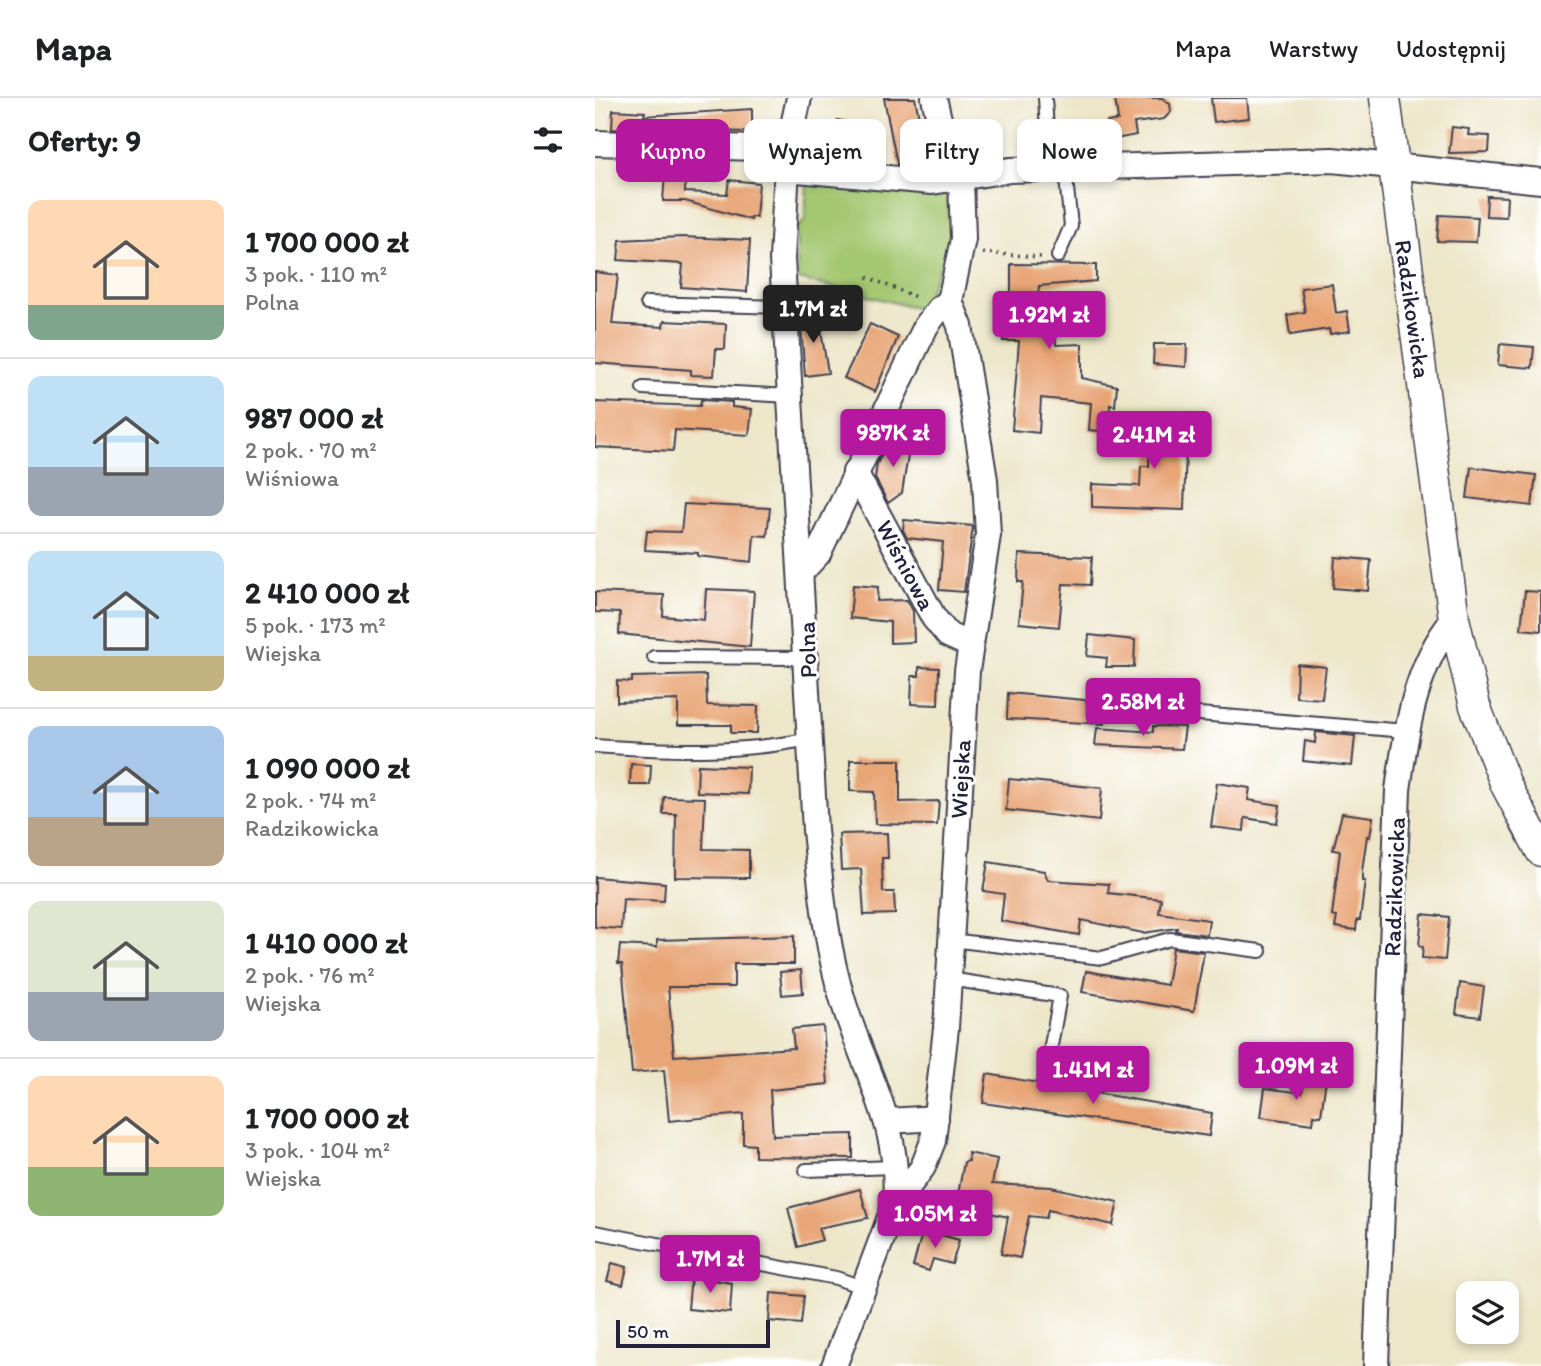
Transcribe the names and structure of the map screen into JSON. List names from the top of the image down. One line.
{"streets":{"street":["Radzikowicka","Wiśniowa","Polna","Wiejska"]},"crossings":[["Wiśniowa","Wiejska"],["Polna","Wiejska"]],"scale_bar":"50 m","page":{"header":"Mapa","nav":["Mapa","Warstwy","Udostępnij"],"heading":"Oferty: 9","chip":["Kupno","Wynajem","Filtry","Nowe"],"list":[{"name":"1 700 000 zł","note":"3 pok. · 110 m² · Polna"},{"name":"987 000 zł","note":"2 pok. · 70 m² · Wiśniowa"},{"name":"2 410 000 zł","note":"5 pok. · 173 m² · Wiejska"},{"name":"1 090 000 zł","note":"2 pok. · 74 m² · Radzikowicka"},{"name":"1 410 000 zł","note":"2 pok. · 76 m² · Wiejska"},{"name":"1 700 000 zł","note":"3 pok. · 104 m² · Wiejska"}],"price":["1.7M zł","1.92M zł","987K zł","2.41M zł","2.58M zł","1.09M zł","1.41M zł","1.05M zł","1.7M zł"],"scale":"50 m"}}
